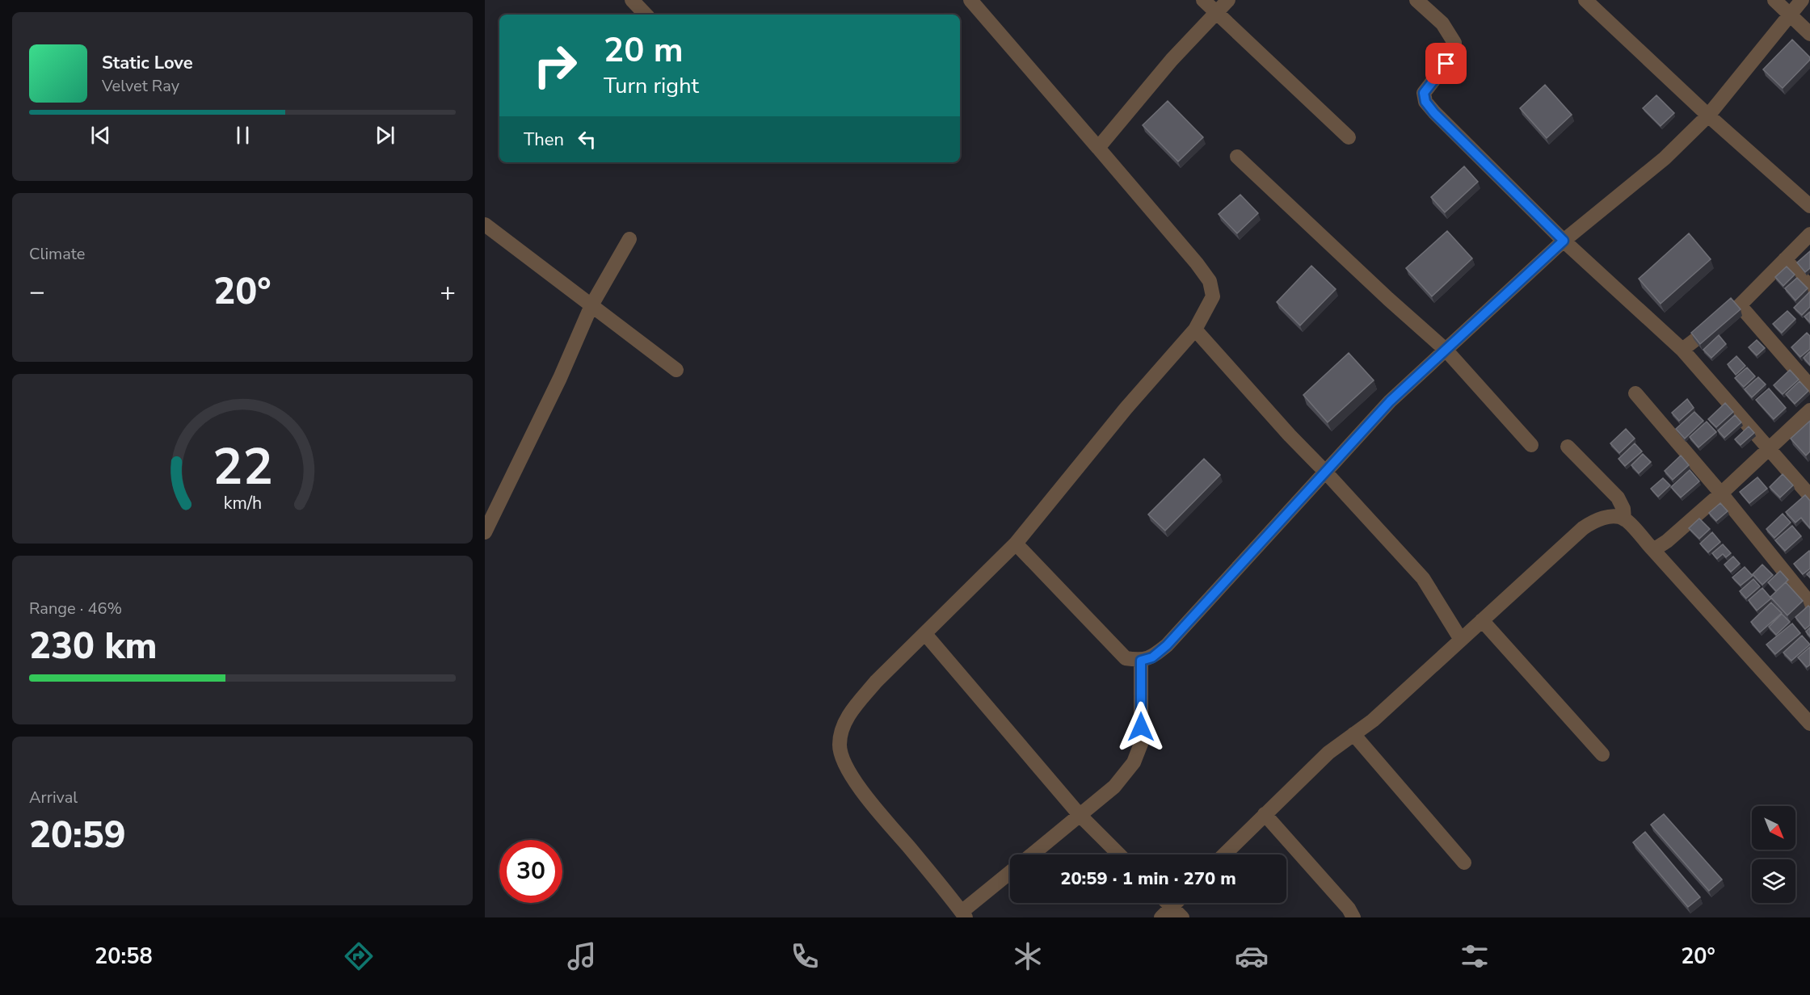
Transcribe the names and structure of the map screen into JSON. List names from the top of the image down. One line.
{"north":"bottom right","page":{"turn":["20 m","Turn right"],"song":["Static Love","Velvet Ray"],"then":"Then","tile":["Climate",["Range · 46%","230 km"],["Arrival","20:59"]],"heat":["−","20°","+"],"limit":"30","trip":"20:59 · 1 min · 270 m","tabs":["20:58","20°"],"gauge":["22","km/h"]}}
